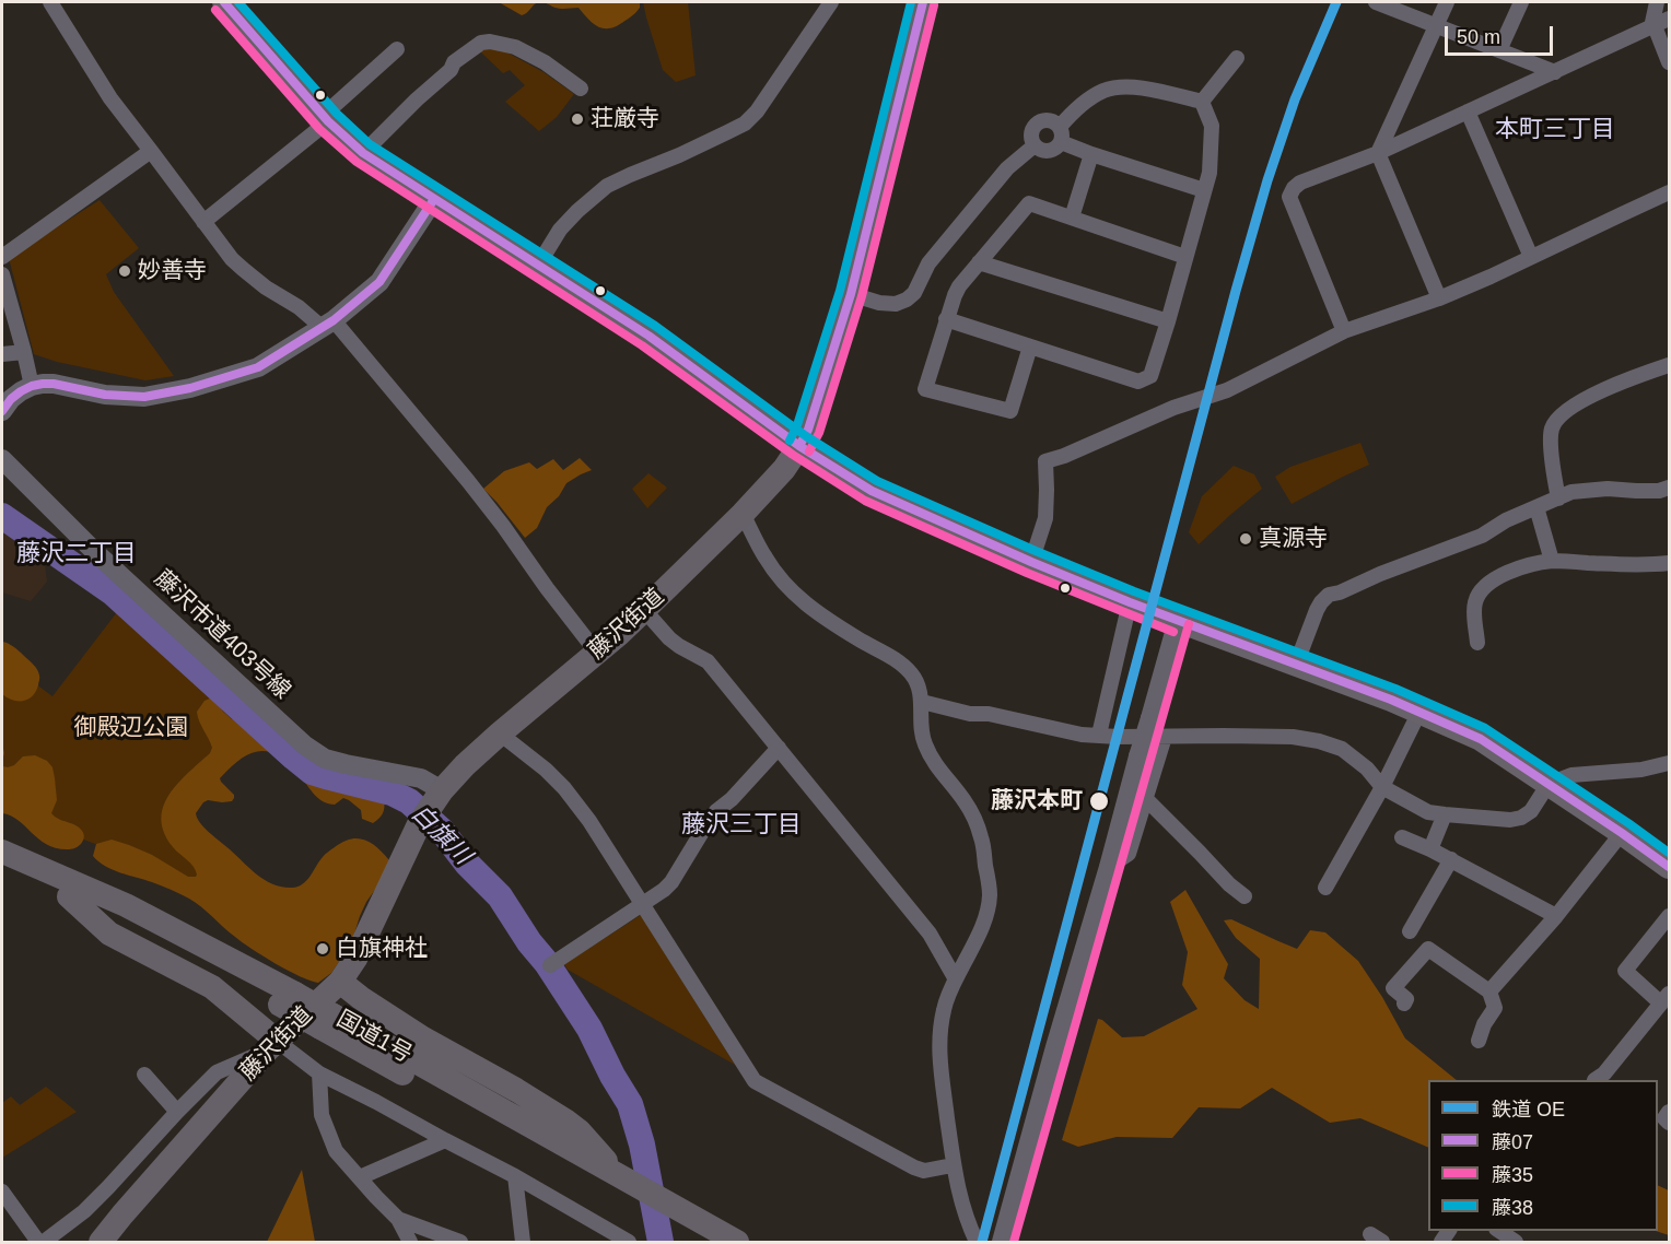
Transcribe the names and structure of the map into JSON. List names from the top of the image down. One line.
{"streets":{"highway":["藤沢街道","国道1号"],"street":["藤沢市道403号線"]},"crossings":[["藤沢街道","藤沢市道403号線"]],"districts":["本町三丁目","藤沢二丁目","藤沢三丁目"],"water":["白旗川"],"parks":["御殿辺公園"],"places":["荘厳寺","妙善寺","真源寺","藤沢本町","白旗神社"],"lines":["rail line OE","transit line 藤07","transit line 藤38","transit line 藤35"],"legend":["鉄道 OE","藤07","藤35","藤38"],"scale_bar":"50 m"}
